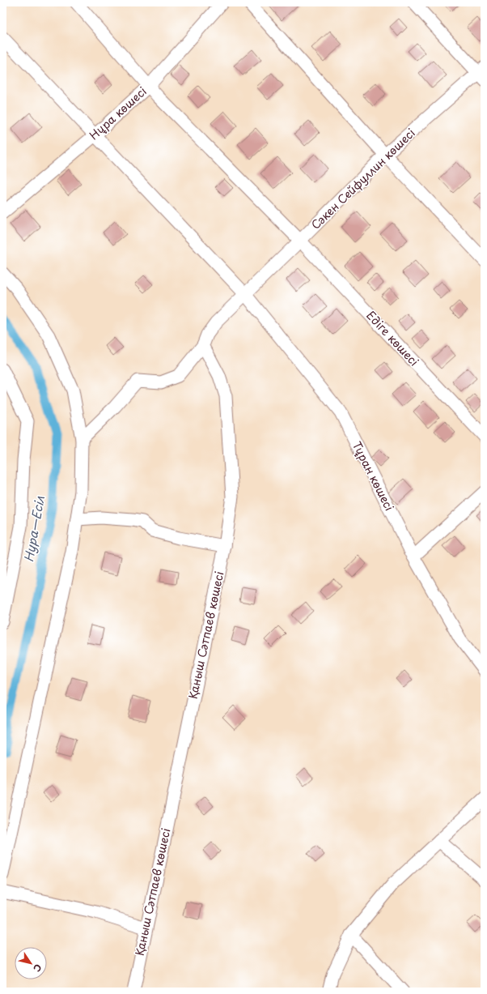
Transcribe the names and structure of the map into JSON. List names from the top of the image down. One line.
{"streets":{"street":["Нұра көшесі","Сәкен Сейфуллин көшесі","Едіге көшесі","Тұран көшесі","Қаныш Сәтпаев көшесі"]},"crossings":[["Нұра көшесі","Едіге көшесі"],["Нұра көшесі","Тұран көшесі"],["Сәкен Сейфуллин көшесі","Едіге көшесі"],["Сәкен Сейфуллин көшесі","Тұран көшесі"]],"water":["Нура—Есіл"],"north":"bottom right"}
